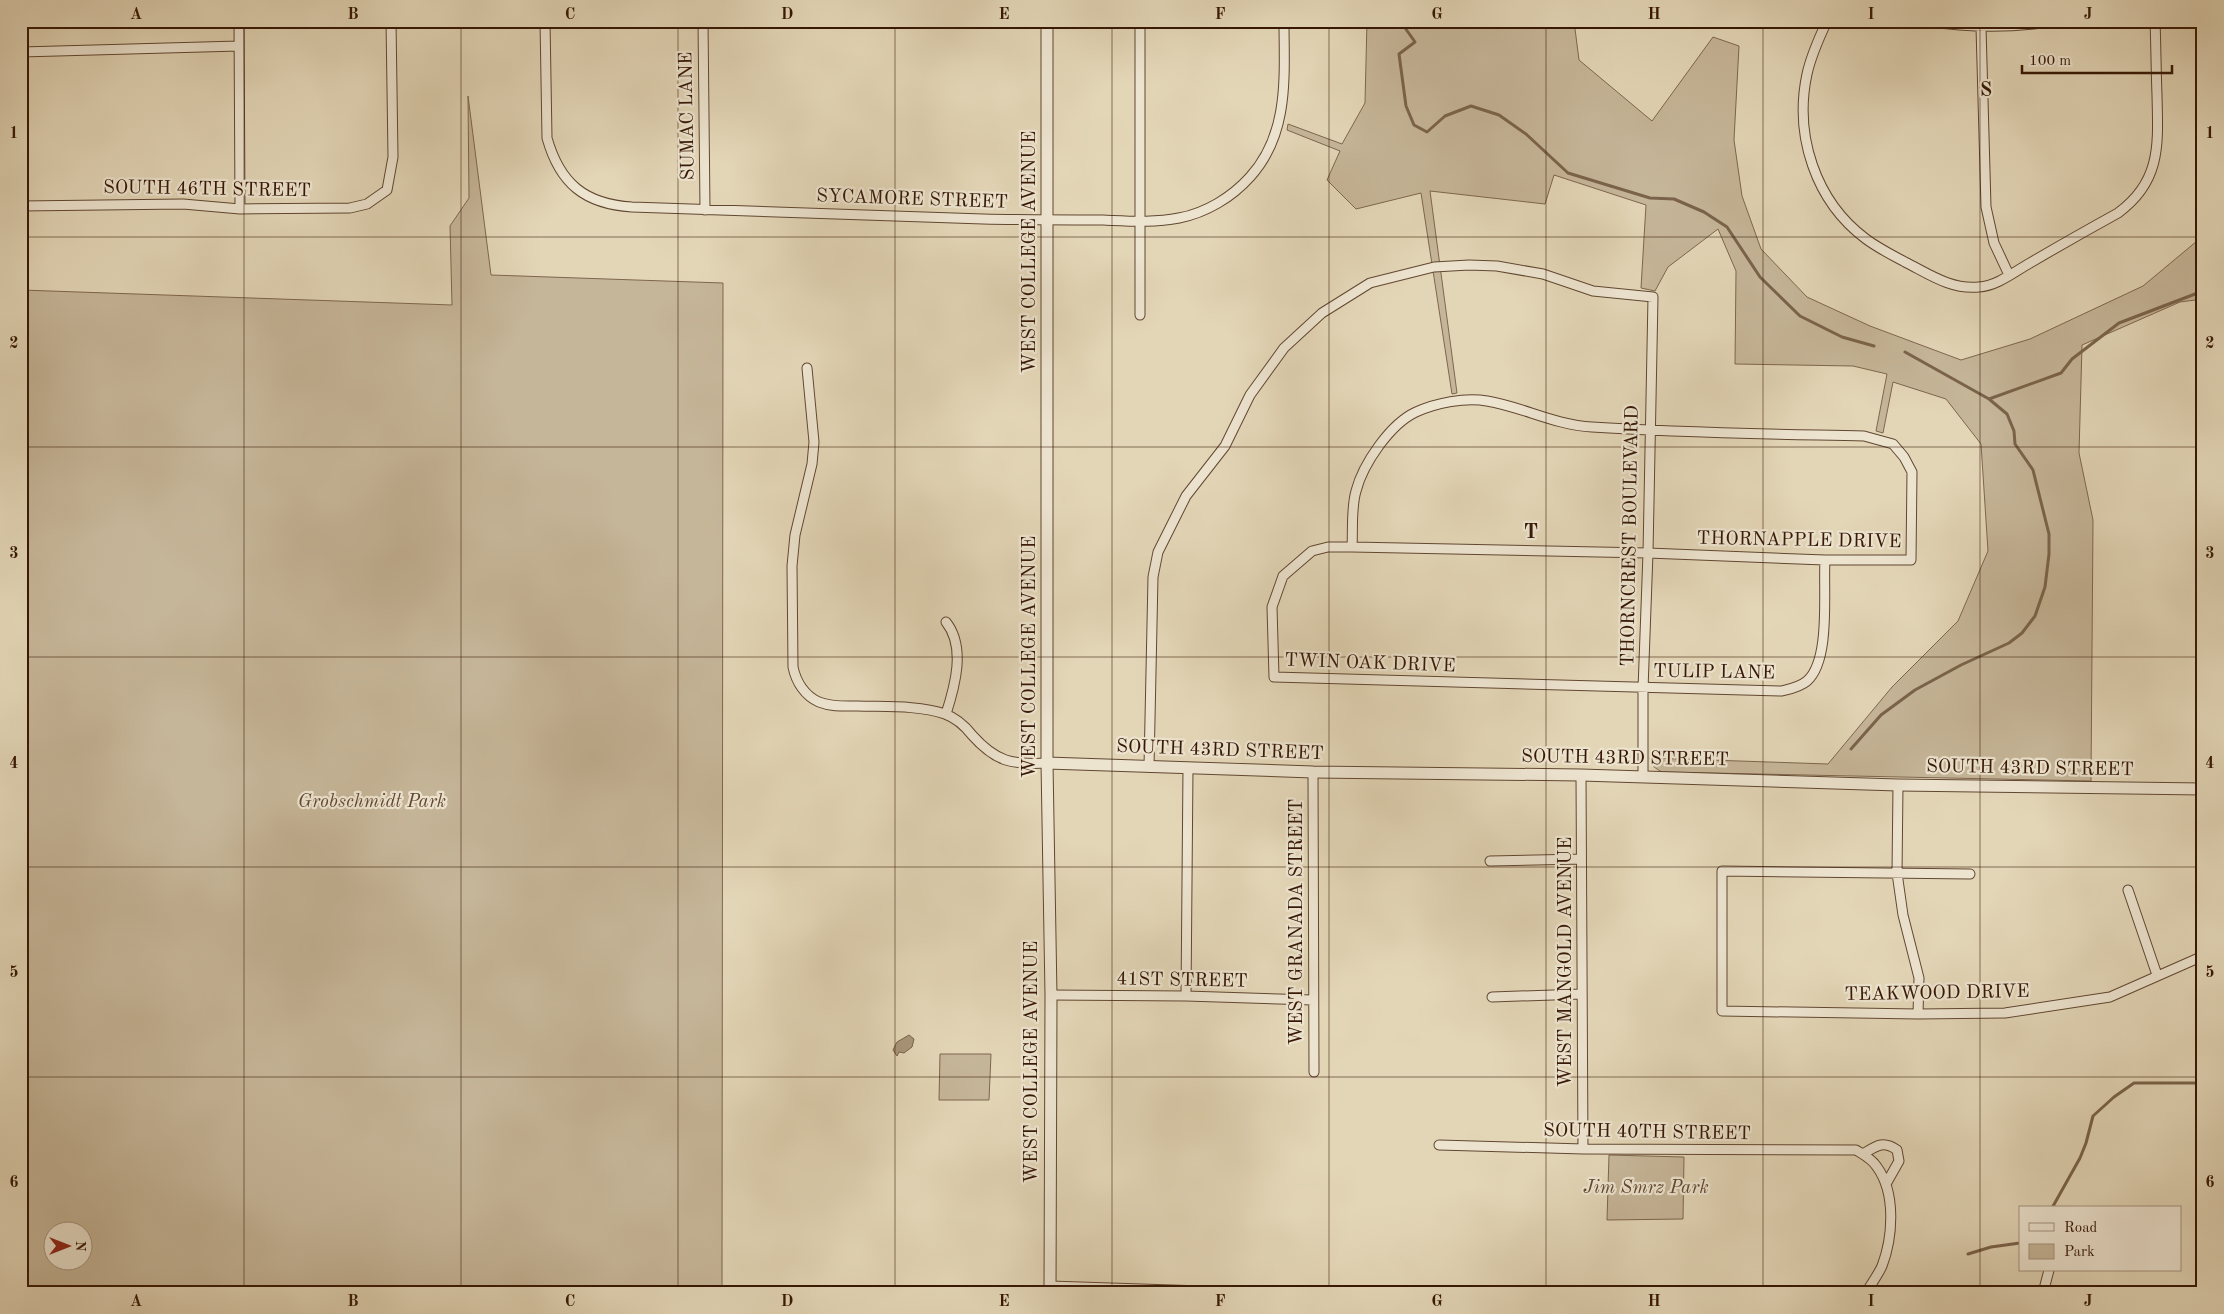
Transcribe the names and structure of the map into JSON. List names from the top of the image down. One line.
{"streets":{"street":["SUMAC LANE","SOUTH 46TH STREET","SYCAMORE STREET","WEST COLLEGE AVENUE","THORNCREST BOULEVARD","THORNAPPLE DRIVE","TWIN OAK DRIVE","TULIP LANE","SOUTH 43RD STREET","WEST GRANADA STREET","WEST MANGOLD AVENUE","41ST STREET","TEAKWOOD DRIVE","SOUTH 40TH STREET"]},"crossings":[["SUMAC LANE","SYCAMORE STREET"],["SYCAMORE STREET","WEST COLLEGE AVENUE"],["WEST COLLEGE AVENUE","SOUTH 43RD STREET"],["WEST COLLEGE AVENUE","41ST STREET"],["THORNCREST BOULEVARD","THORNAPPLE DRIVE"],["THORNCREST BOULEVARD","TWIN OAK DRIVE"],["THORNCREST BOULEVARD","TULIP LANE"],["THORNCREST BOULEVARD","SOUTH 43RD STREET"],["THORNAPPLE DRIVE","TWIN OAK DRIVE"],["THORNAPPLE DRIVE","TULIP LANE"],["TWIN OAK DRIVE","TULIP LANE"],["SOUTH 43RD STREET","WEST GRANADA STREET"],["SOUTH 43RD STREET","WEST MANGOLD AVENUE"],["WEST GRANADA STREET","41ST STREET"],["WEST MANGOLD AVENUE","SOUTH 40TH STREET"]],"districts":["S","T"],"parks":["Grobschmidt Park","Jim Smrz Park"],"legend":["Road","Park"],"scale_bar":"100 m","north":"right","grid":{"columns":["A","B","C","D","E","F","G","H","I","J"],"rows":["1","2","3","4","5","6"]}}
